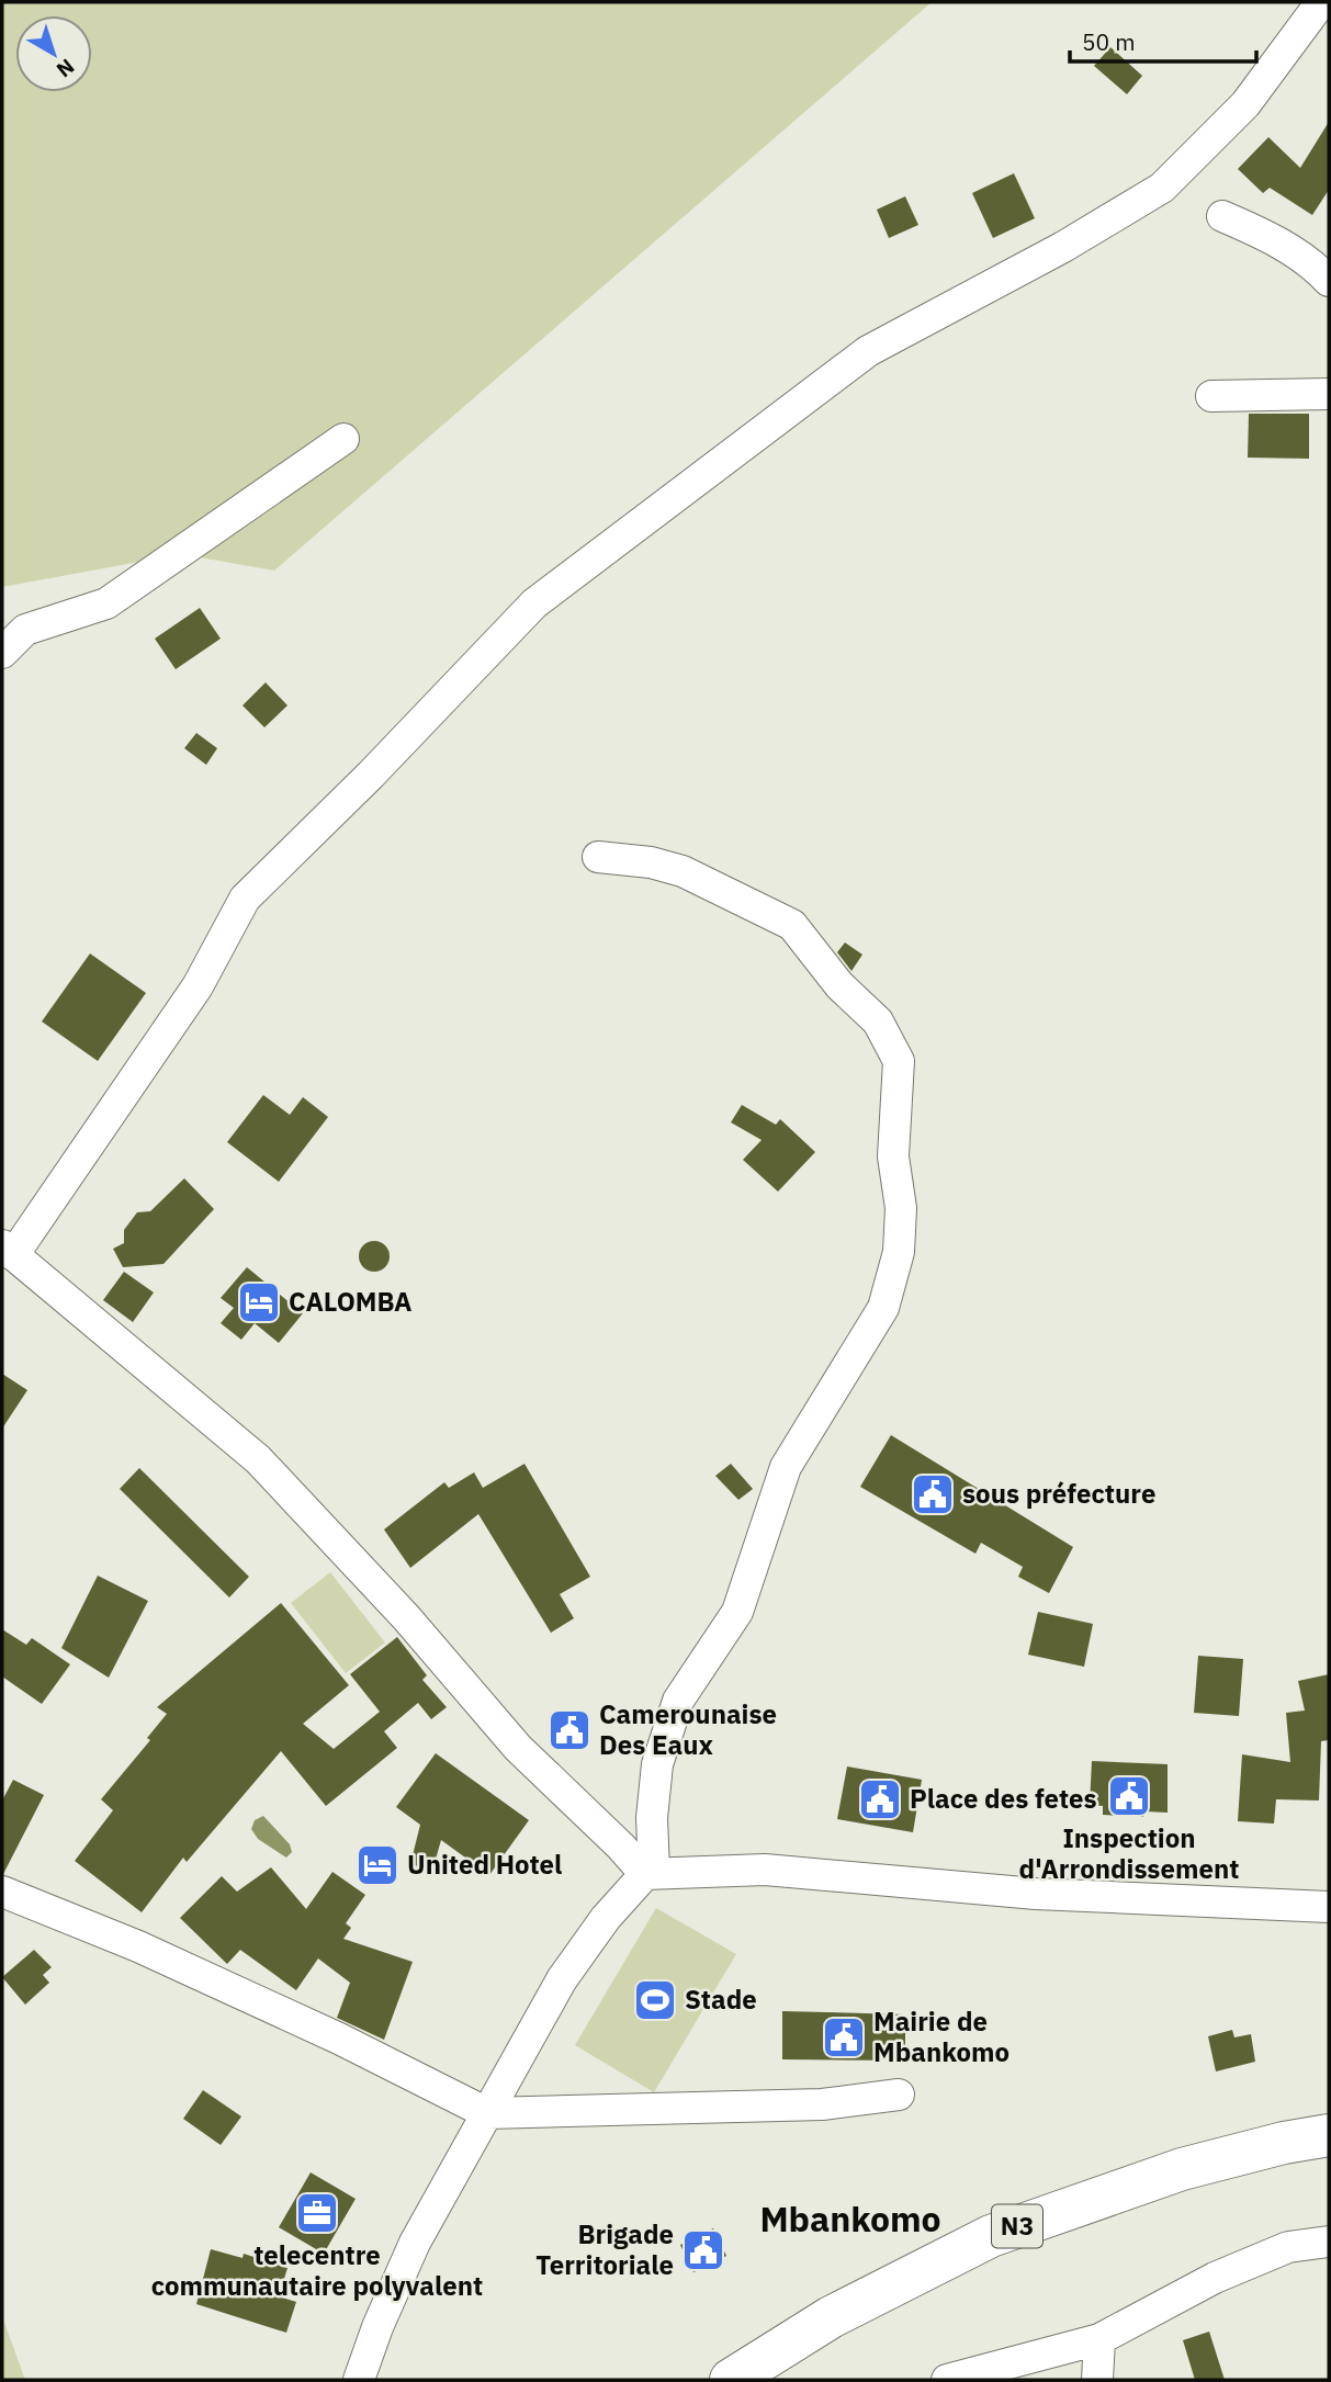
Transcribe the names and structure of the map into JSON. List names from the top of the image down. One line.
{"streets":{"highway":["N3"]},"districts":["Mbankomo"],"places":{"hotel":["CALOMBA","United Hotel"],"public building":["sous préfecture","Camerounaise Des Eaux","Inspection d'Arrondissement","Place des fetes","Mairie de Mbankomo","Brigade Territoriale"],"sports":["Stade"],"office":["telecentre communautaire polyvalent"]},"scale_bar":"50 m","north":"bottom right"}
